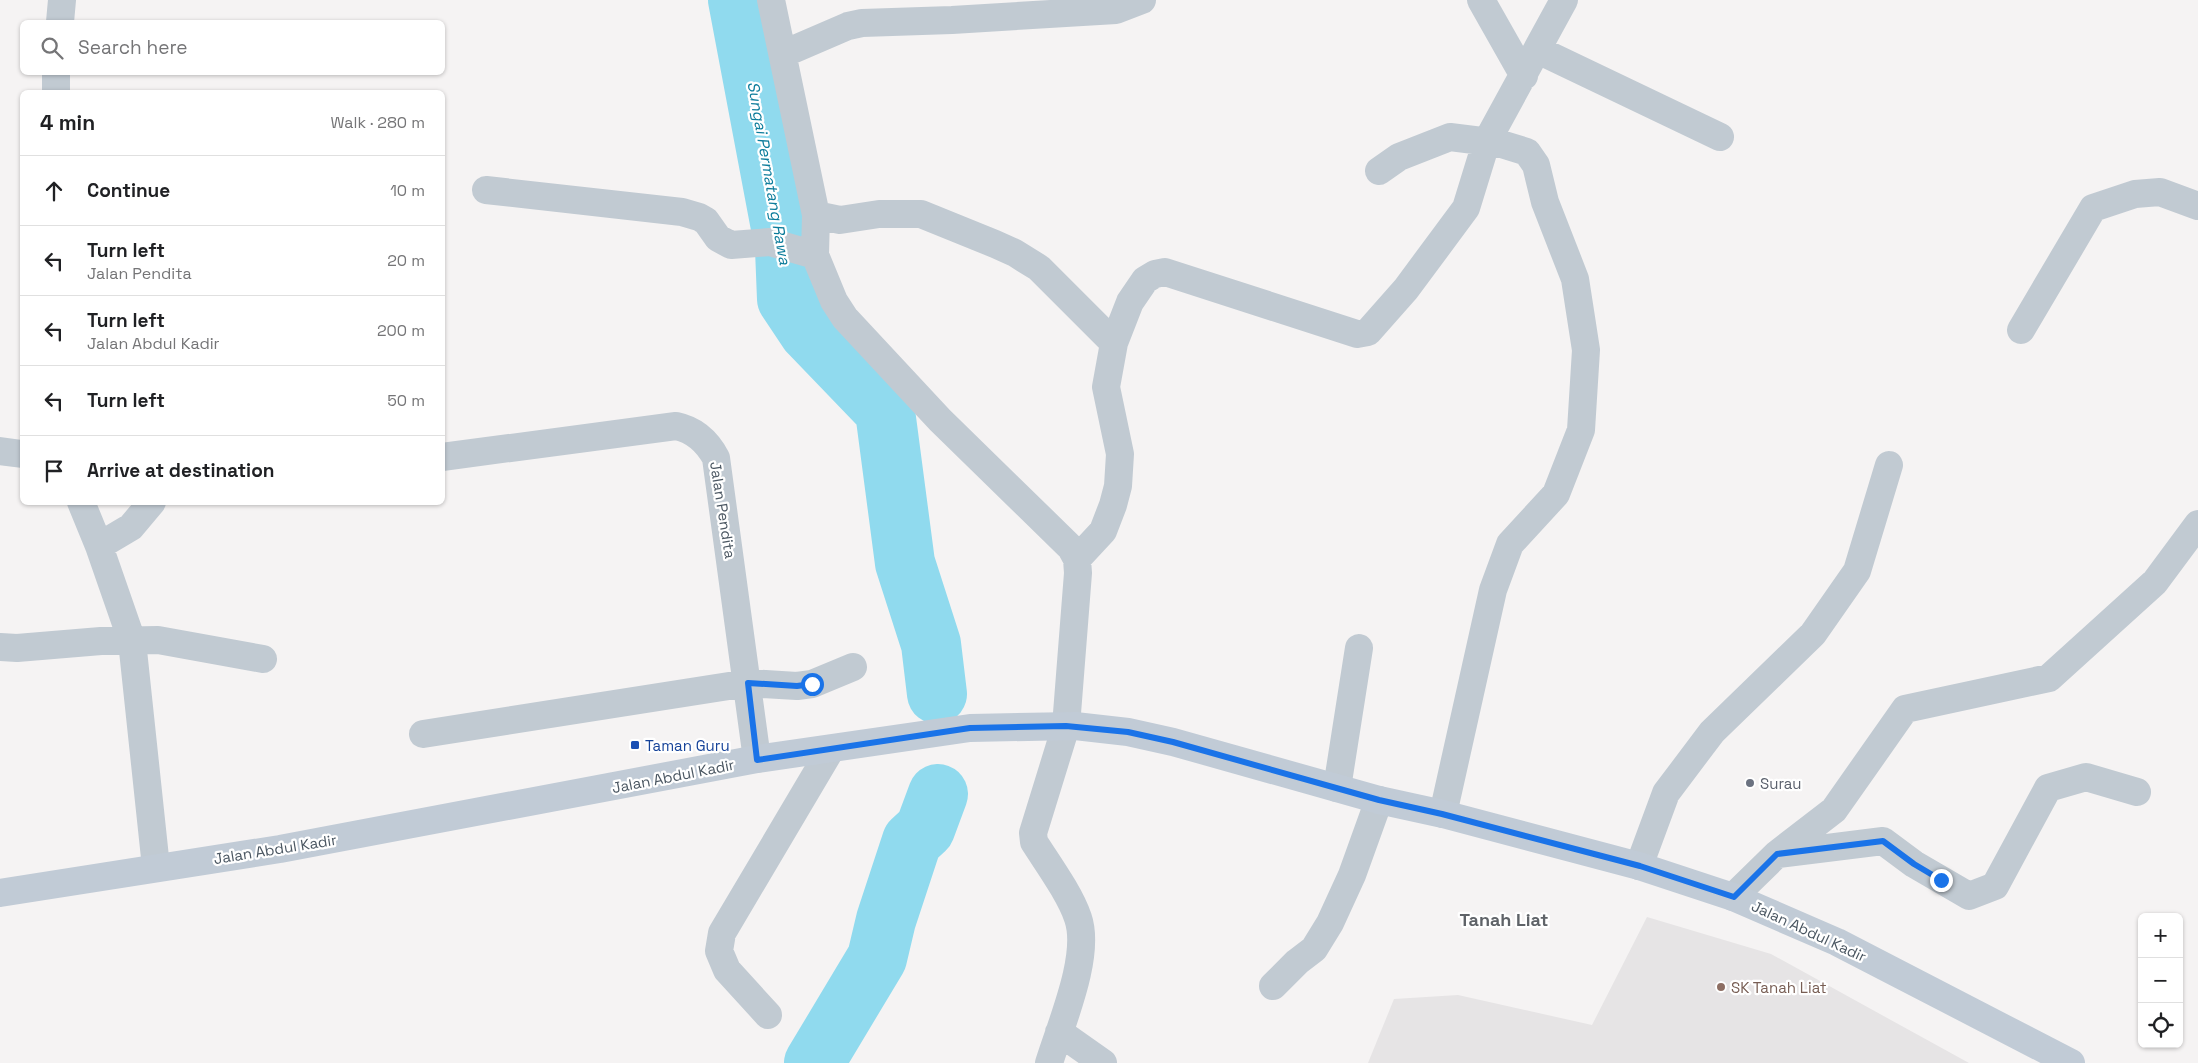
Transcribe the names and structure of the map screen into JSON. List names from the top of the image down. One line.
{"streets":{"main road":["Jalan Abdul Kadir"],"street":["Jalan Pendita"]},"crossings":[["Jalan Pendita","Jalan Abdul Kadir"]],"districts":["Tanah Liat"],"water":["Sungai Permatang Rawa"],"places":{"transit":["Taman Guru"],"other":["Surau","SK Tanah Liat"]},"page":{"search":"Search here","heading":["4 min","Walk · 280 m"],"list":[["Continue","10 m"],["Turn left","Jalan Pendita","20 m"],["Turn left","Jalan Abdul Kadir","200 m"],["Turn left","50 m"],"Arrive at destination"],"map_buttons":["+","−"]}}
